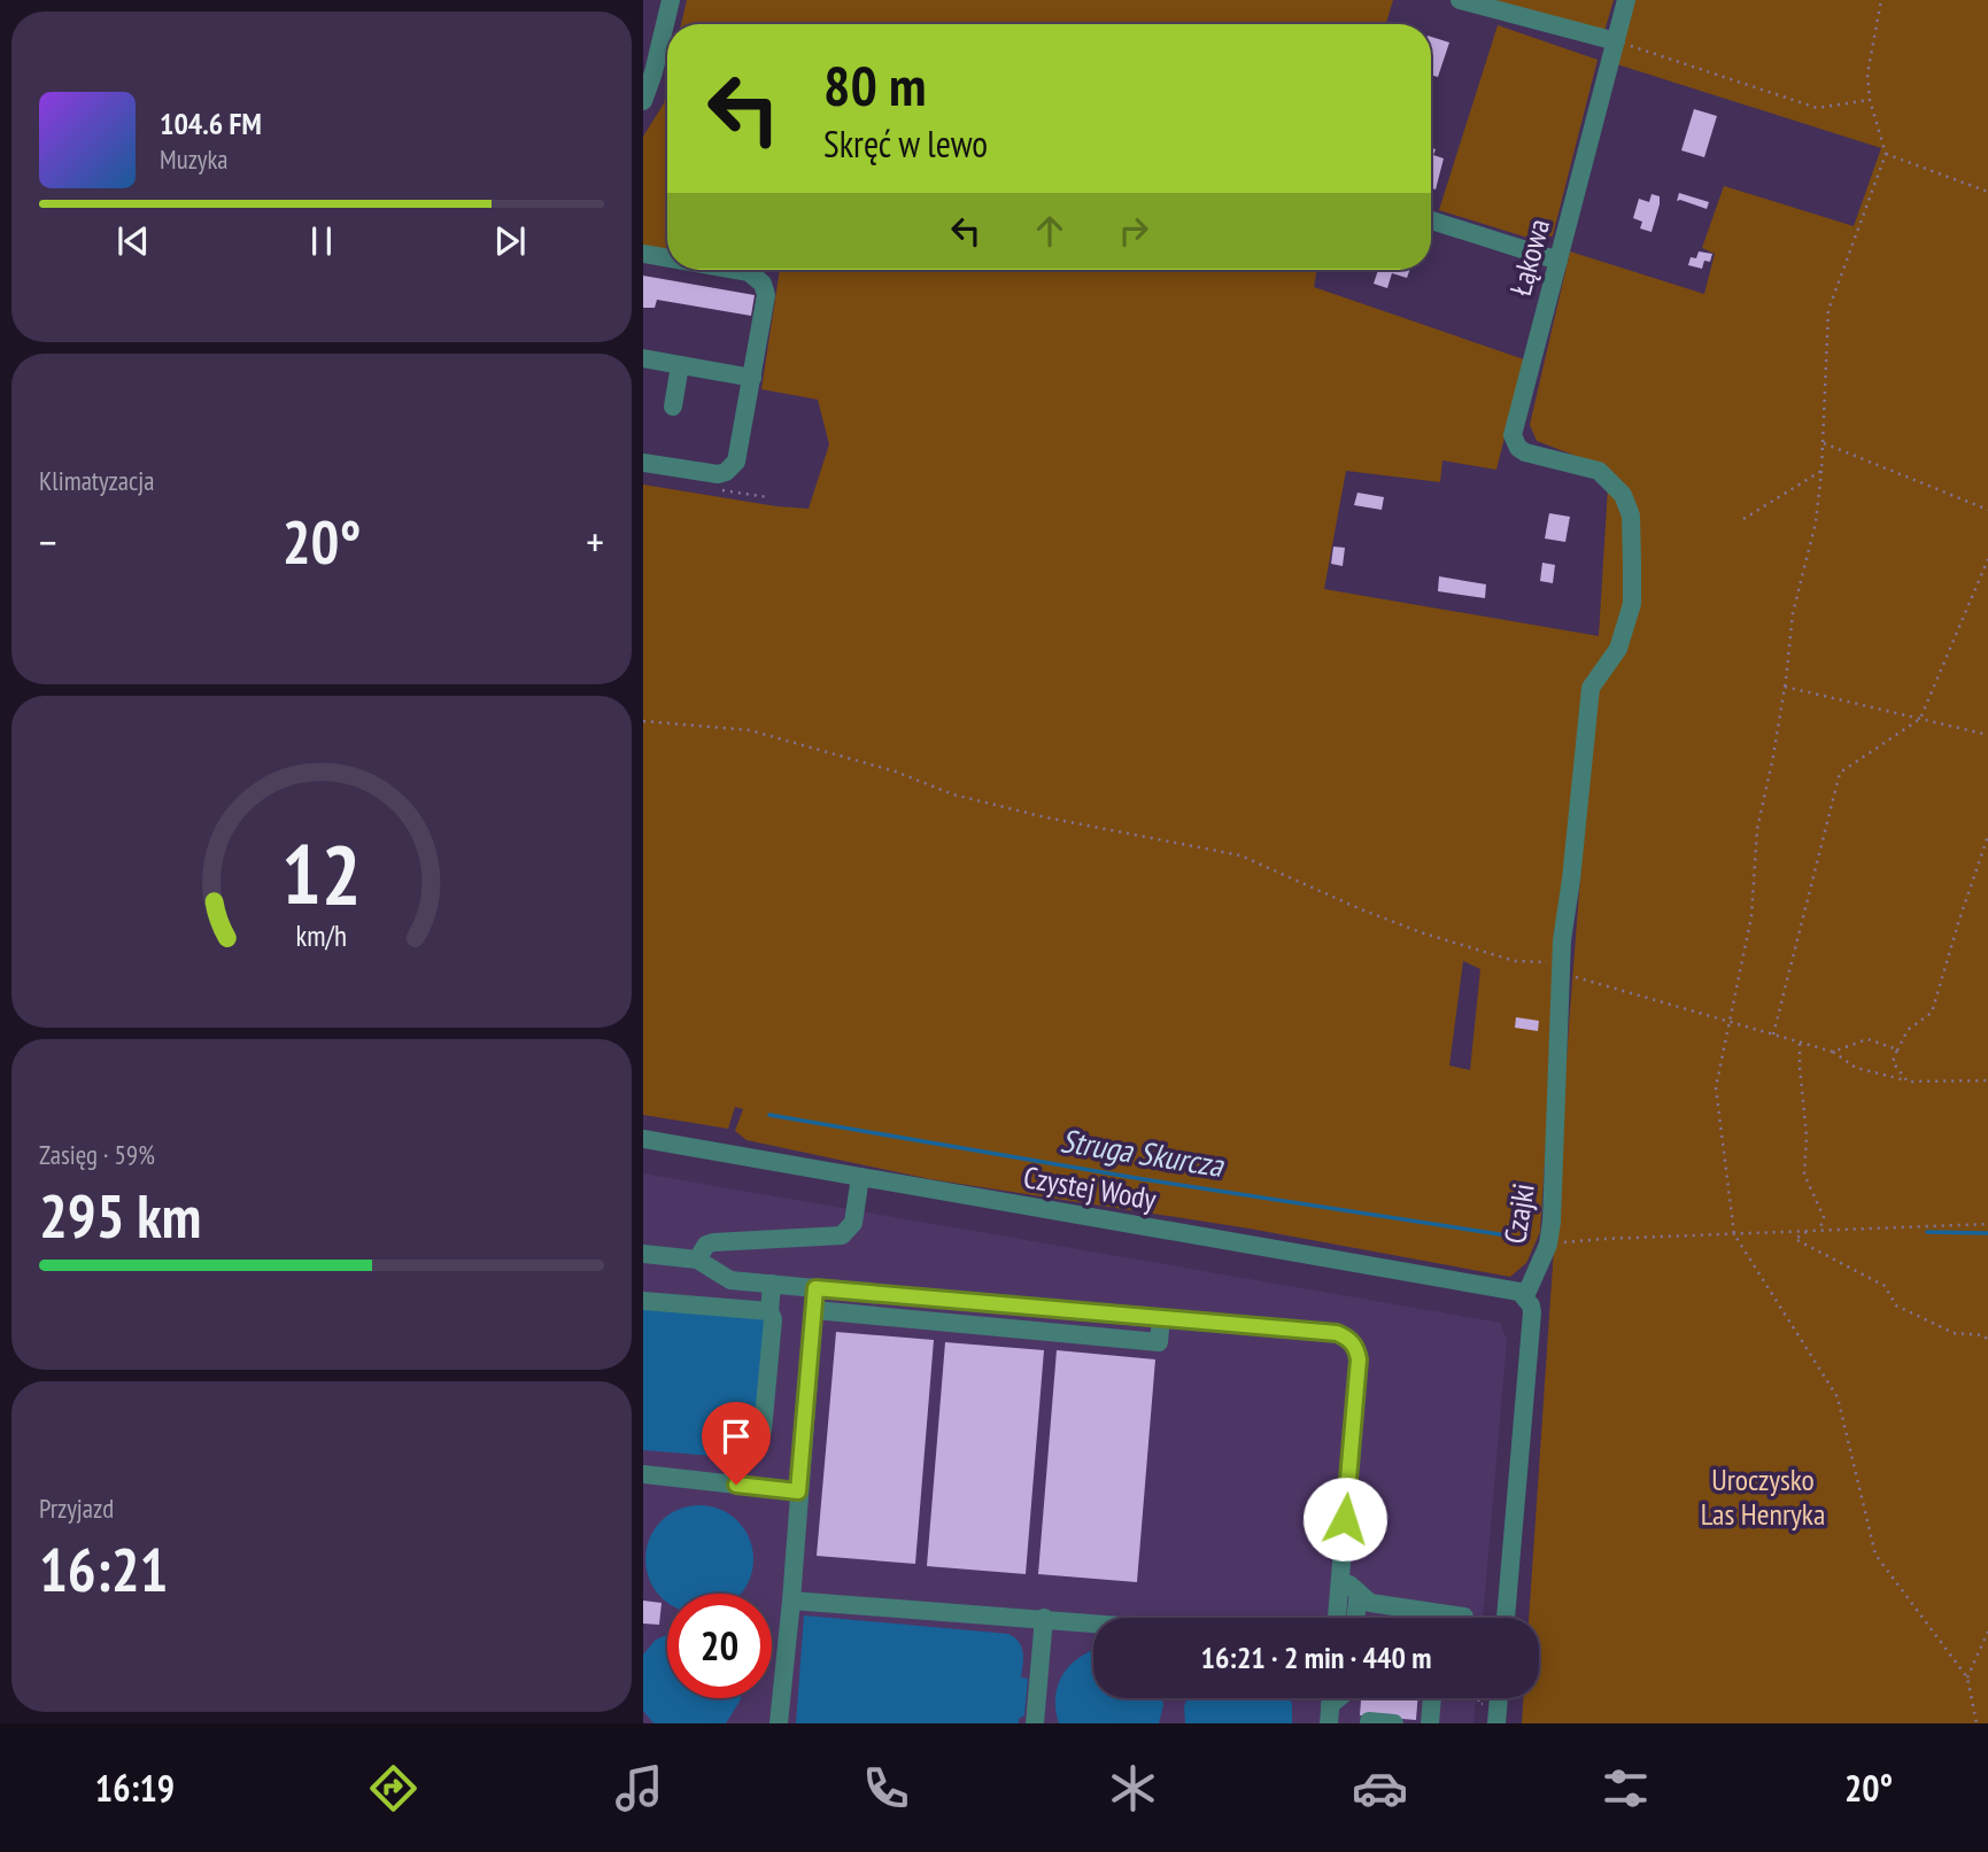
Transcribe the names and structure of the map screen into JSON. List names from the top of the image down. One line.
{"streets":{"street":["Łąkowa","Czystej Wody","Czajki"]},"crossings":[["Łąkowa","Czajki"],["Czystej Wody","Czajki"]],"water":["Struga Skurcza"],"parks":["Uroczysko Las Henryka"],"page":{"turn":["80 m","Skręć w lewo"],"song":["104.6 FM","Muzyka"],"tile":["Klimatyzacja",["Zasięg · 59%","295 km"],["Przyjazd","16:21"]],"heat":["−","20°","+"],"limit":"20","trip":"16:21 · 2 min · 440 m","tabs":["16:19","20°"],"gauge":["12","km/h"]}}
